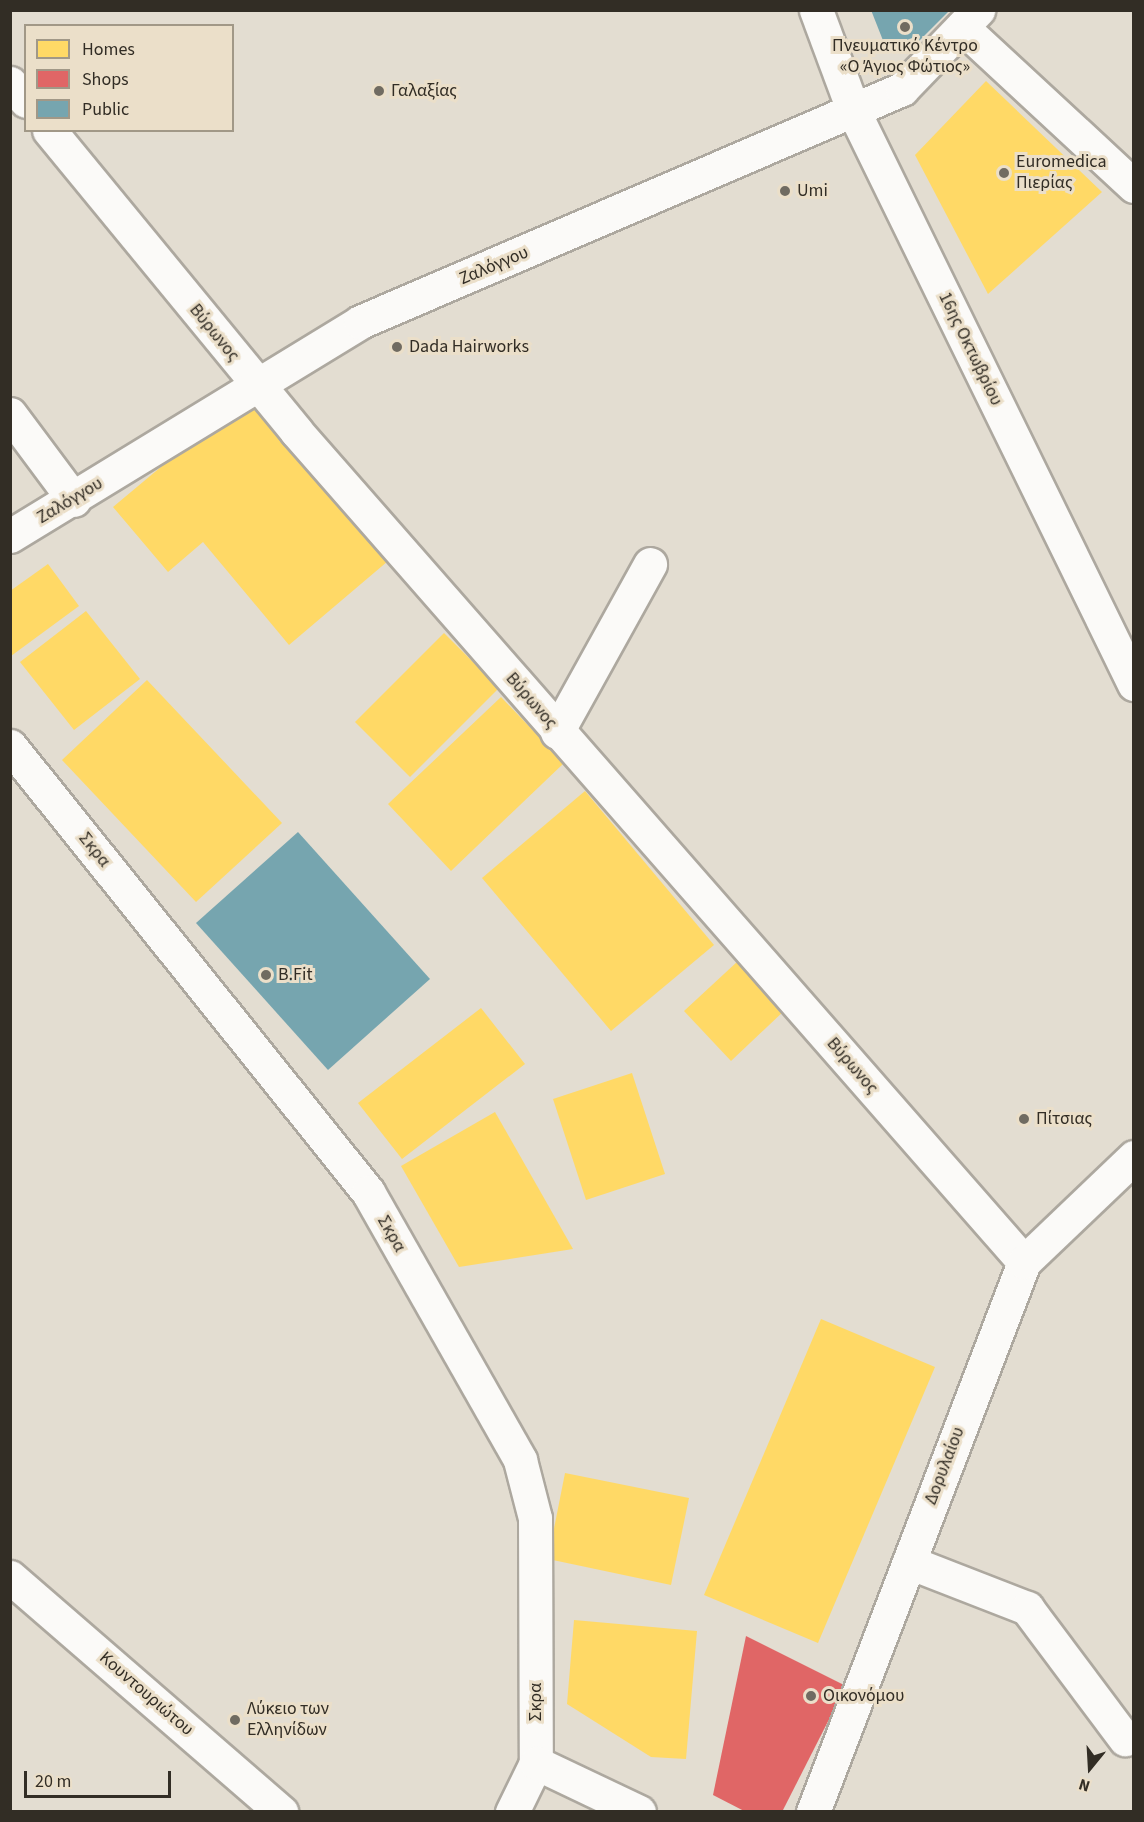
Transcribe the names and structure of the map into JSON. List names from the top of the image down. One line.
{"streets":{"street":["Ζαλόγγου","Βύρωνος","16ης Οκτωβρίου","Σκρα","Δορυλαίου","Κουντουριώτου"]},"crossings":[["Ζαλόγγου","Βύρωνος"],["Ζαλόγγου","16ης Οκτωβρίου"],["Βύρωνος","Δορυλαίου"]],"places":["Πνευματικό Κέντρο «Ο Άγιος Φώτιος»","Γαλαξίας","Euromedica Πιερίας","Umi","Dada Hairworks","B.Fit","Πίτσιας","Οικονόμου","Λύκειο των Ελληνίδων"],"legend":["Homes","Shops","Public"],"scale_bar":"20 m","north":"bottom"}
